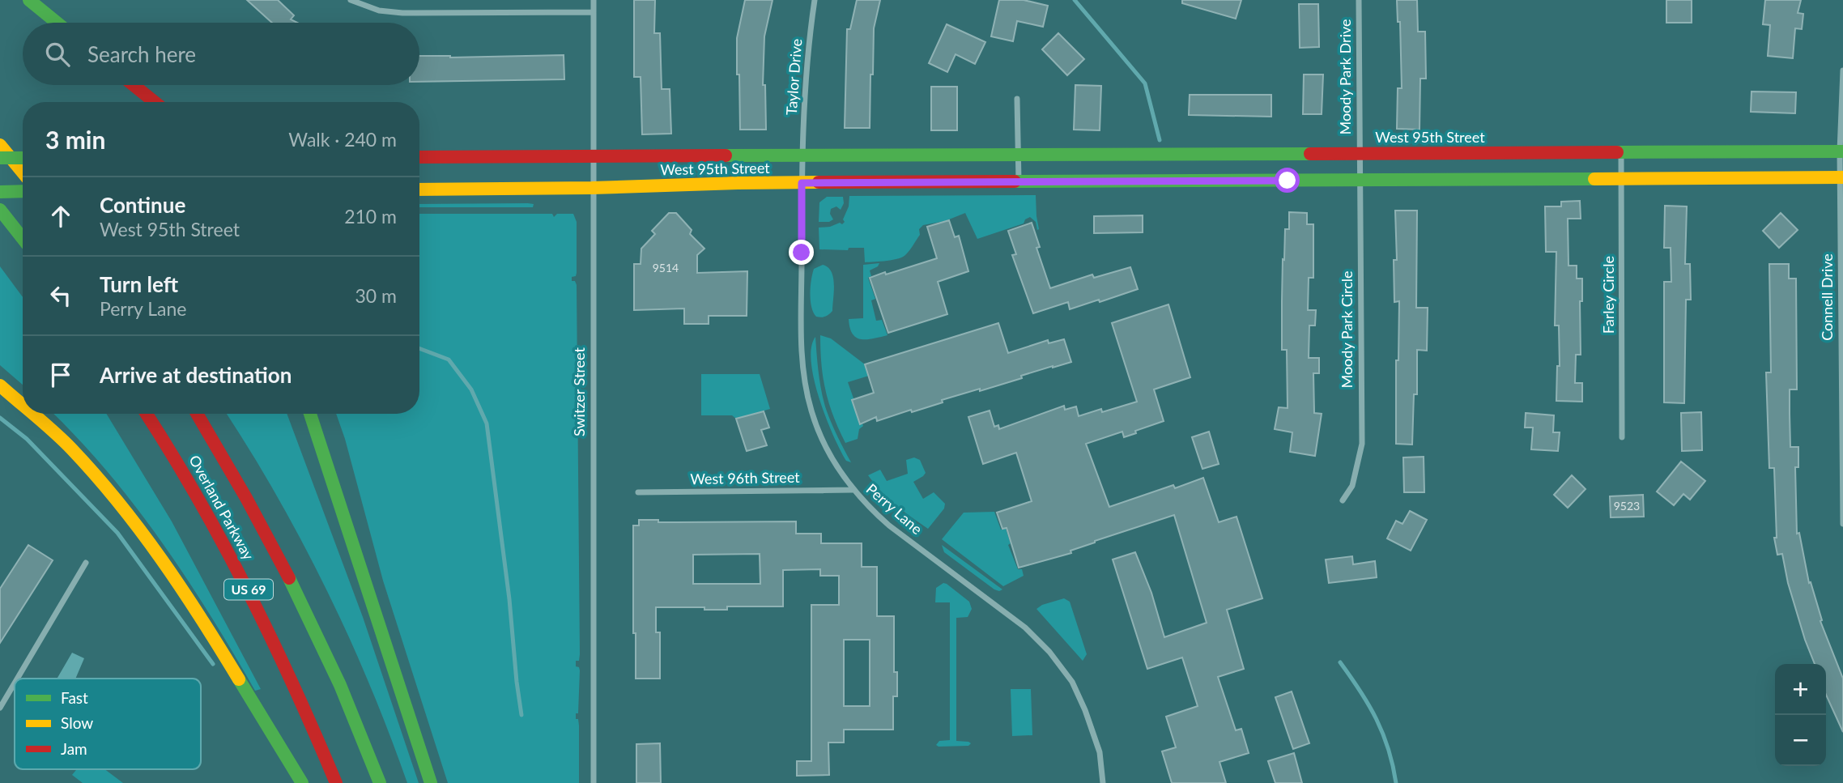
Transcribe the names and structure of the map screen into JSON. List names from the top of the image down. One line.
{"streets":{"main road":["West 95th Street","Overland Parkway","US 69"],"street":["Taylor Drive","Moody Park Drive","Farley Circle","Connell Drive","Moody Park Circle","Switzer Street","West 96th Street","Perry Lane"]},"crossings":[["Taylor Drive","West 95th Street"],["Taylor Drive","Perry Lane"],["Moody Park Drive","West 95th Street"],["Moody Park Drive","Moody Park Circle"],["West 95th Street","Farley Circle"],["West 95th Street","Connell Drive"],["West 95th Street","Moody Park Circle"],["West 95th Street","Switzer Street"],["West 95th Street","Perry Lane"],["West 96th Street","Perry Lane"]],"house_numbers":["9514","9523"],"legend":["Fast","Slow","Jam"],"page":{"search":"Search here","heading":["3 min","Walk · 240 m"],"list":[["Continue","West 95th Street","210 m"],["Turn left","Perry Lane","30 m"],"Arrive at destination"],"map_buttons":["+","−"]}}
